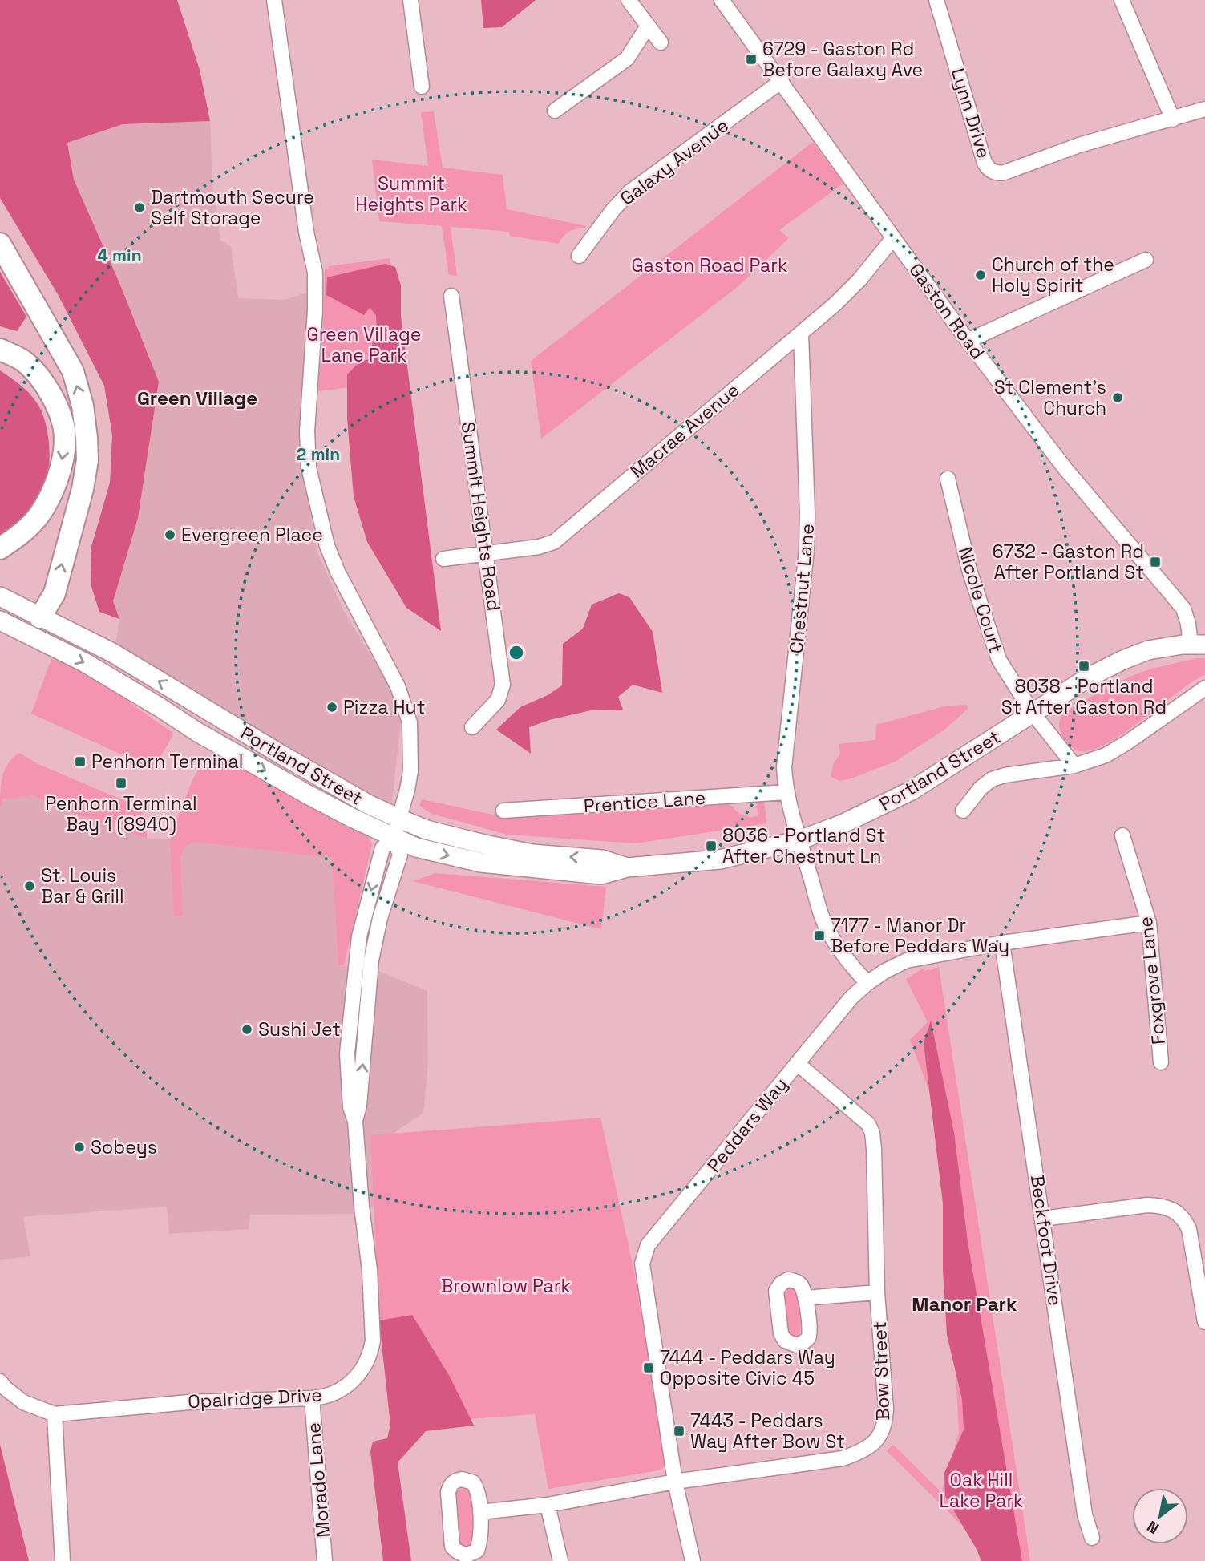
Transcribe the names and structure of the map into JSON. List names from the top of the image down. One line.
{"streets":{"main road":["Portland Street"],"street":["Lynn Drive","Galaxy Avenue","Gaston Road","Macrae Avenue","Summit Heights Road","Chestnut Lane","Nicole Court","Prentice Lane","Foxgrove Lane","Peddars Way","Beckfoot Drive","Bow Street","Opalridge Drive","Morado Lane"]},"crossings":[["Galaxy Avenue","Gaston Road"],["Gaston Road","Macrae Avenue"],["Gaston Road","Portland Street"],["Macrae Avenue","Summit Heights Road"],["Macrae Avenue","Chestnut Lane"],["Chestnut Lane","Portland Street"],["Chestnut Lane","Prentice Lane"],["Chestnut Lane","Peddars Way"],["Nicole Court","Portland Street"],["Portland Street","Opalridge Drive"],["Foxgrove Lane","Peddars Way"],["Peddars Way","Beckfoot Drive"],["Peddars Way","Bow Street"],["Opalridge Drive","Morado Lane"]],"districts":["Green Village","Manor Park"],"parks":["Summit Heights Park","Gaston Road Park","Green Village Lane Park","Brownlow Park","Oak Hill Lake Park"],"places":{"transit":["6729 - Gaston Rd Before Galaxy Ave","6732 - Gaston Rd After Portland St","8038 - Portland St After Gaston Rd","Penhorn Terminal","Penhorn Terminal Bay 1 (8940)","8036 - Portland St After Chestnut Ln","7177 - Manor Dr Before Peddars Way","7444 - Peddars Way Opposite Civic 45","7443 - Peddars Way After Bow St"],"other":["Dartmouth Secure Self Storage","Church of the Holy Spirit","St Clement's Church","Evergreen Place","Pizza Hut","St. Louis Bar & Grill","Sushi Jet","Sobeys"]},"north":"bottom left","rings":["4 min","2 min"]}
